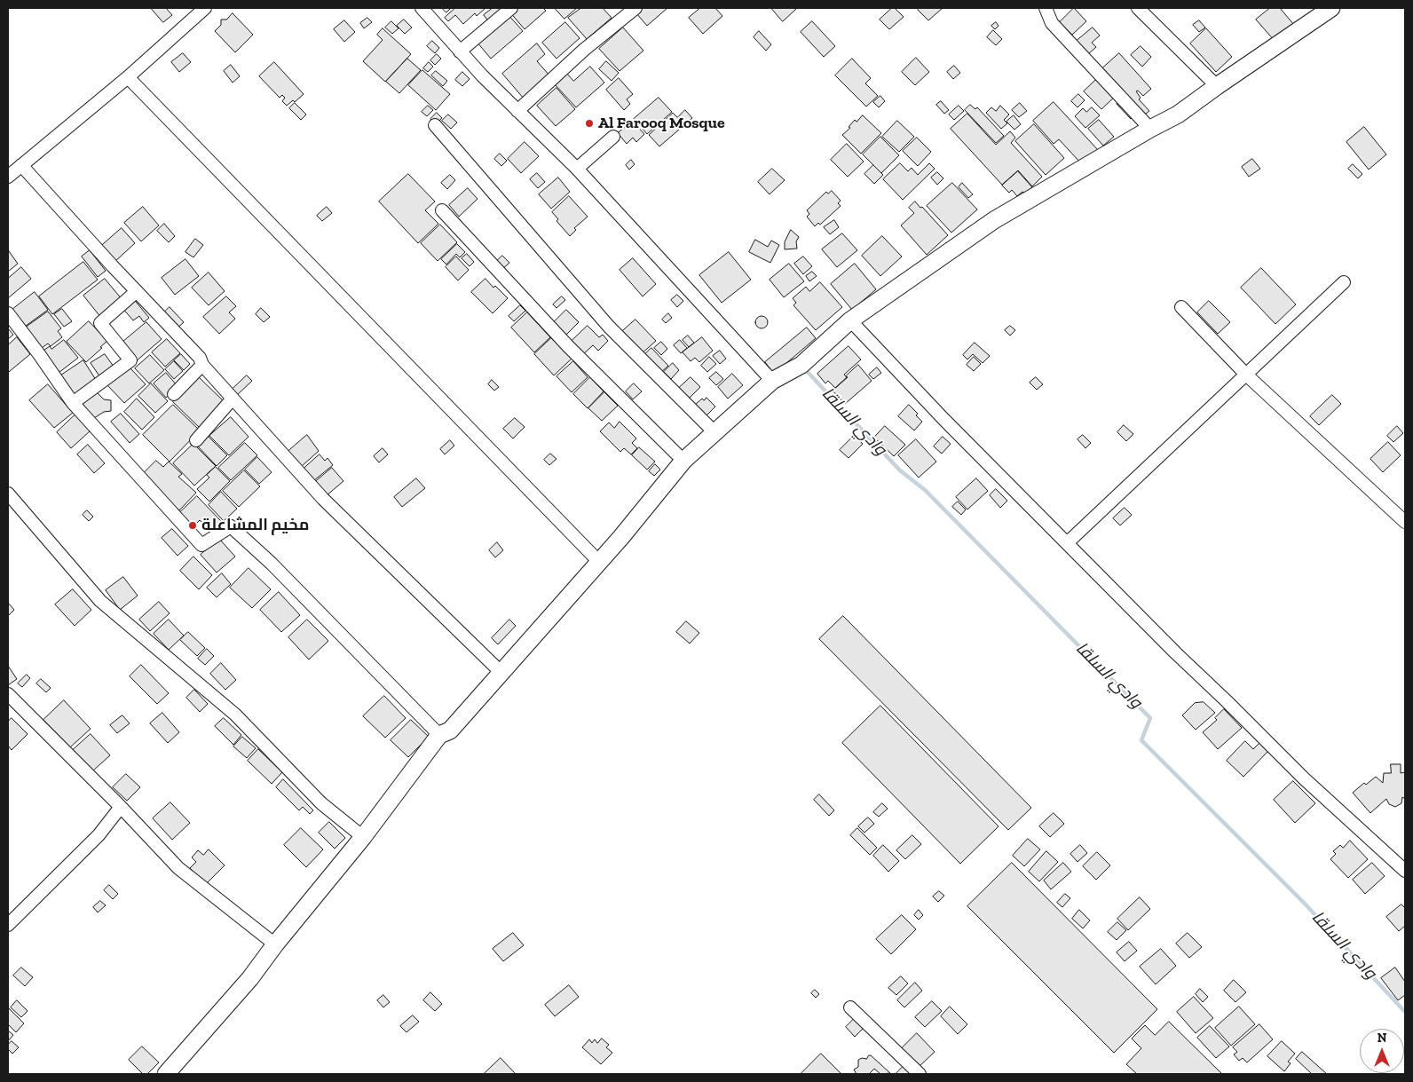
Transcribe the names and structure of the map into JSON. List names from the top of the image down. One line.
{"water":["وادي السلقا"],"places":["Al Farooq Mosque","مخيم المشاعلة"],"north":"top"}
